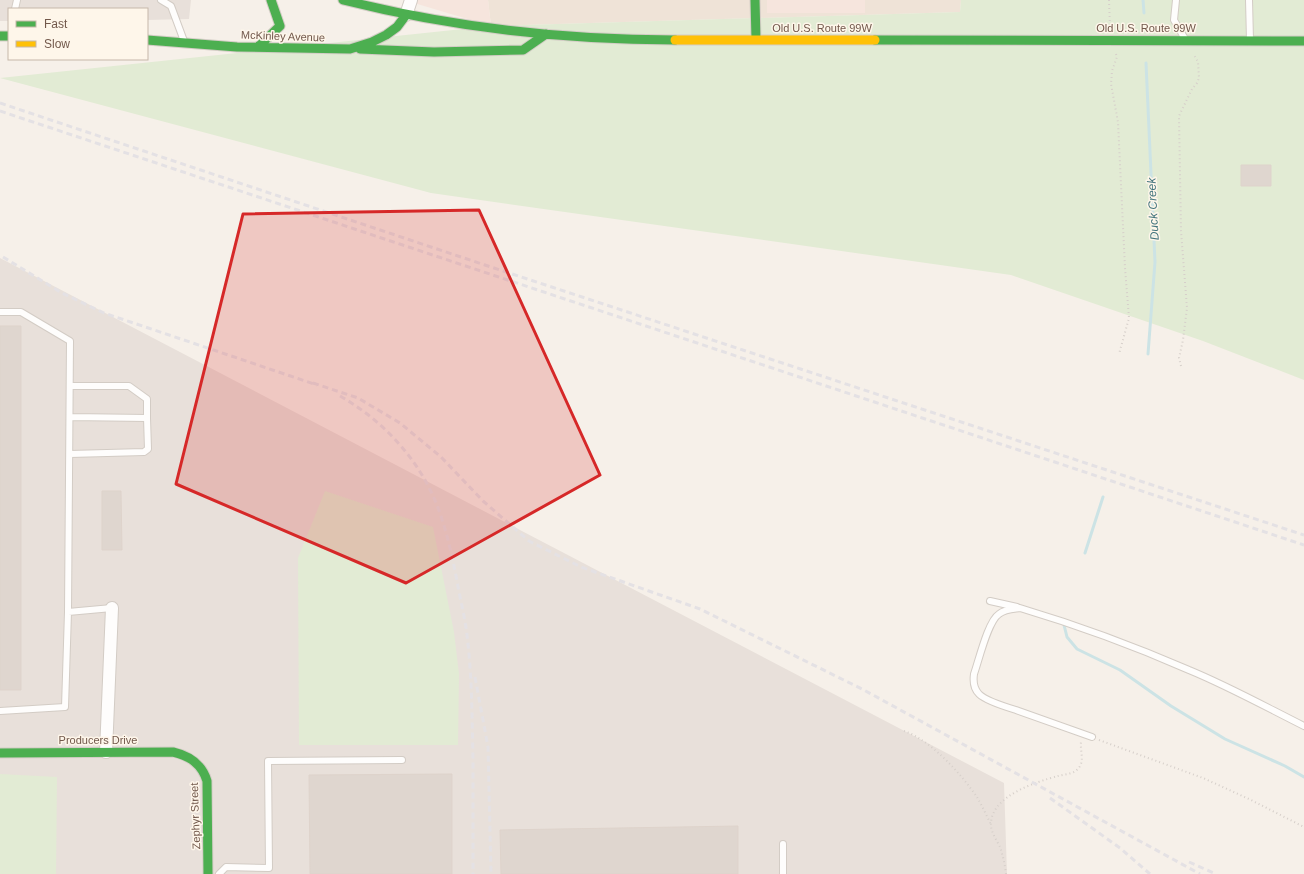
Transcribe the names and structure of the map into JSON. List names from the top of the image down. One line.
{"streets":{"main road":["Old U.S. Route 99W","McKinley Avenue","Producers Drive","Zephyr Street"]},"crossings":[["Old U.S. Route 99W","McKinley Avenue"],["Producers Drive","Zephyr Street"]],"water":["Duck Creek"],"legend":["Fast","Slow"]}
